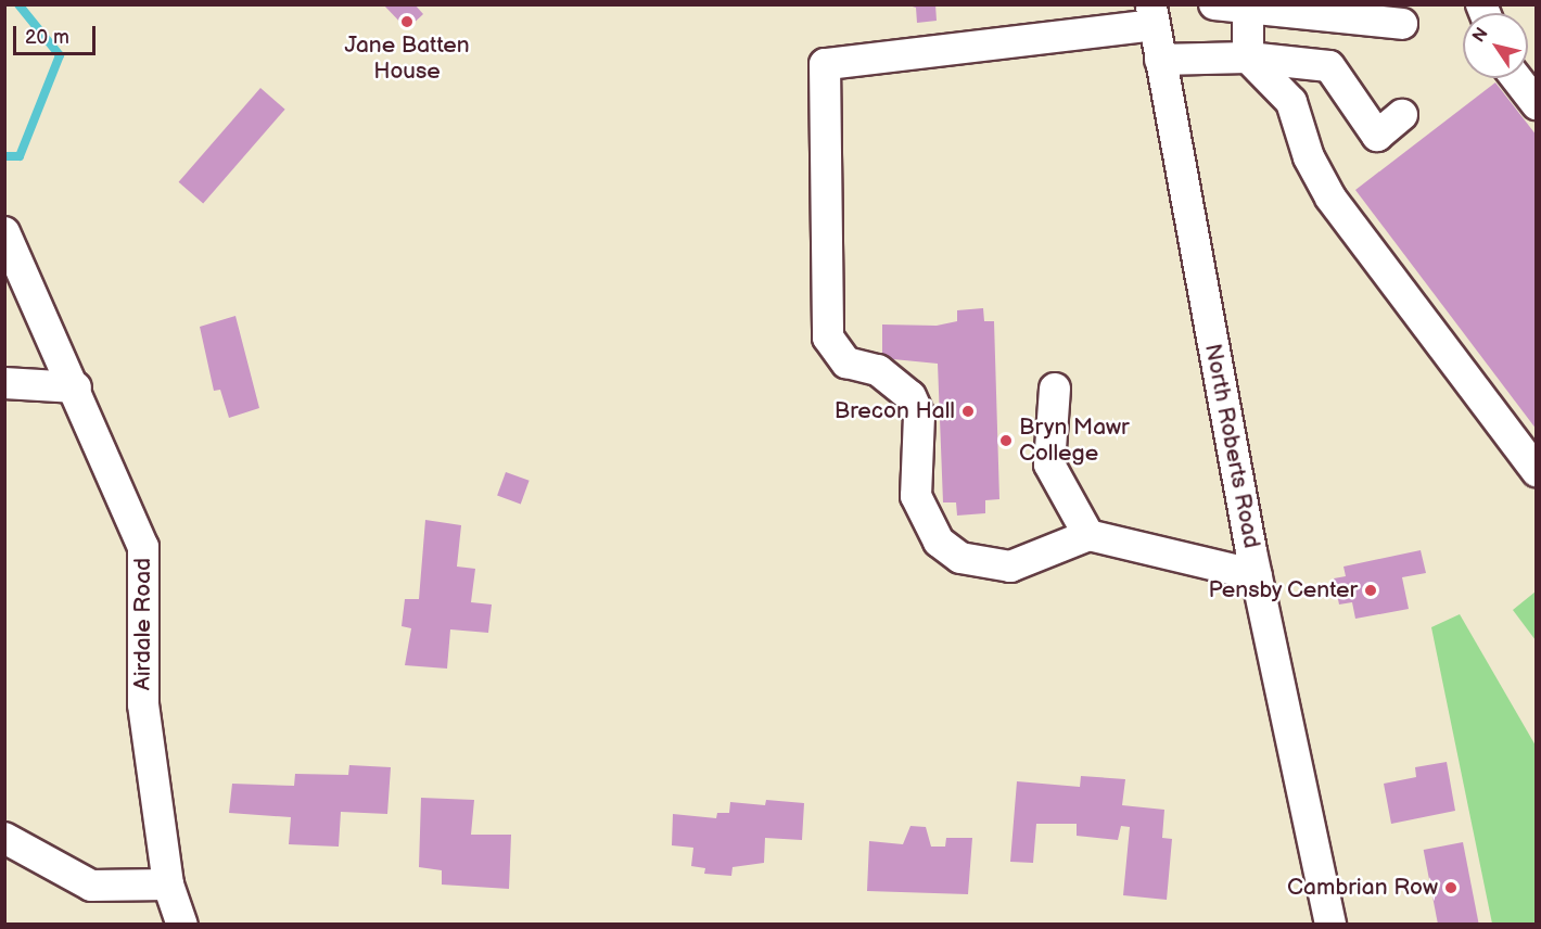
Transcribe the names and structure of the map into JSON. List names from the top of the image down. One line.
{"streets":{"street":["North Roberts Road","Airdale Road"]},"places":["Jane Batten House","Brecon Hall","Bryn Mawr College","Pensby Center","Cambrian Row"],"scale_bar":"20 m","north":"top left"}
